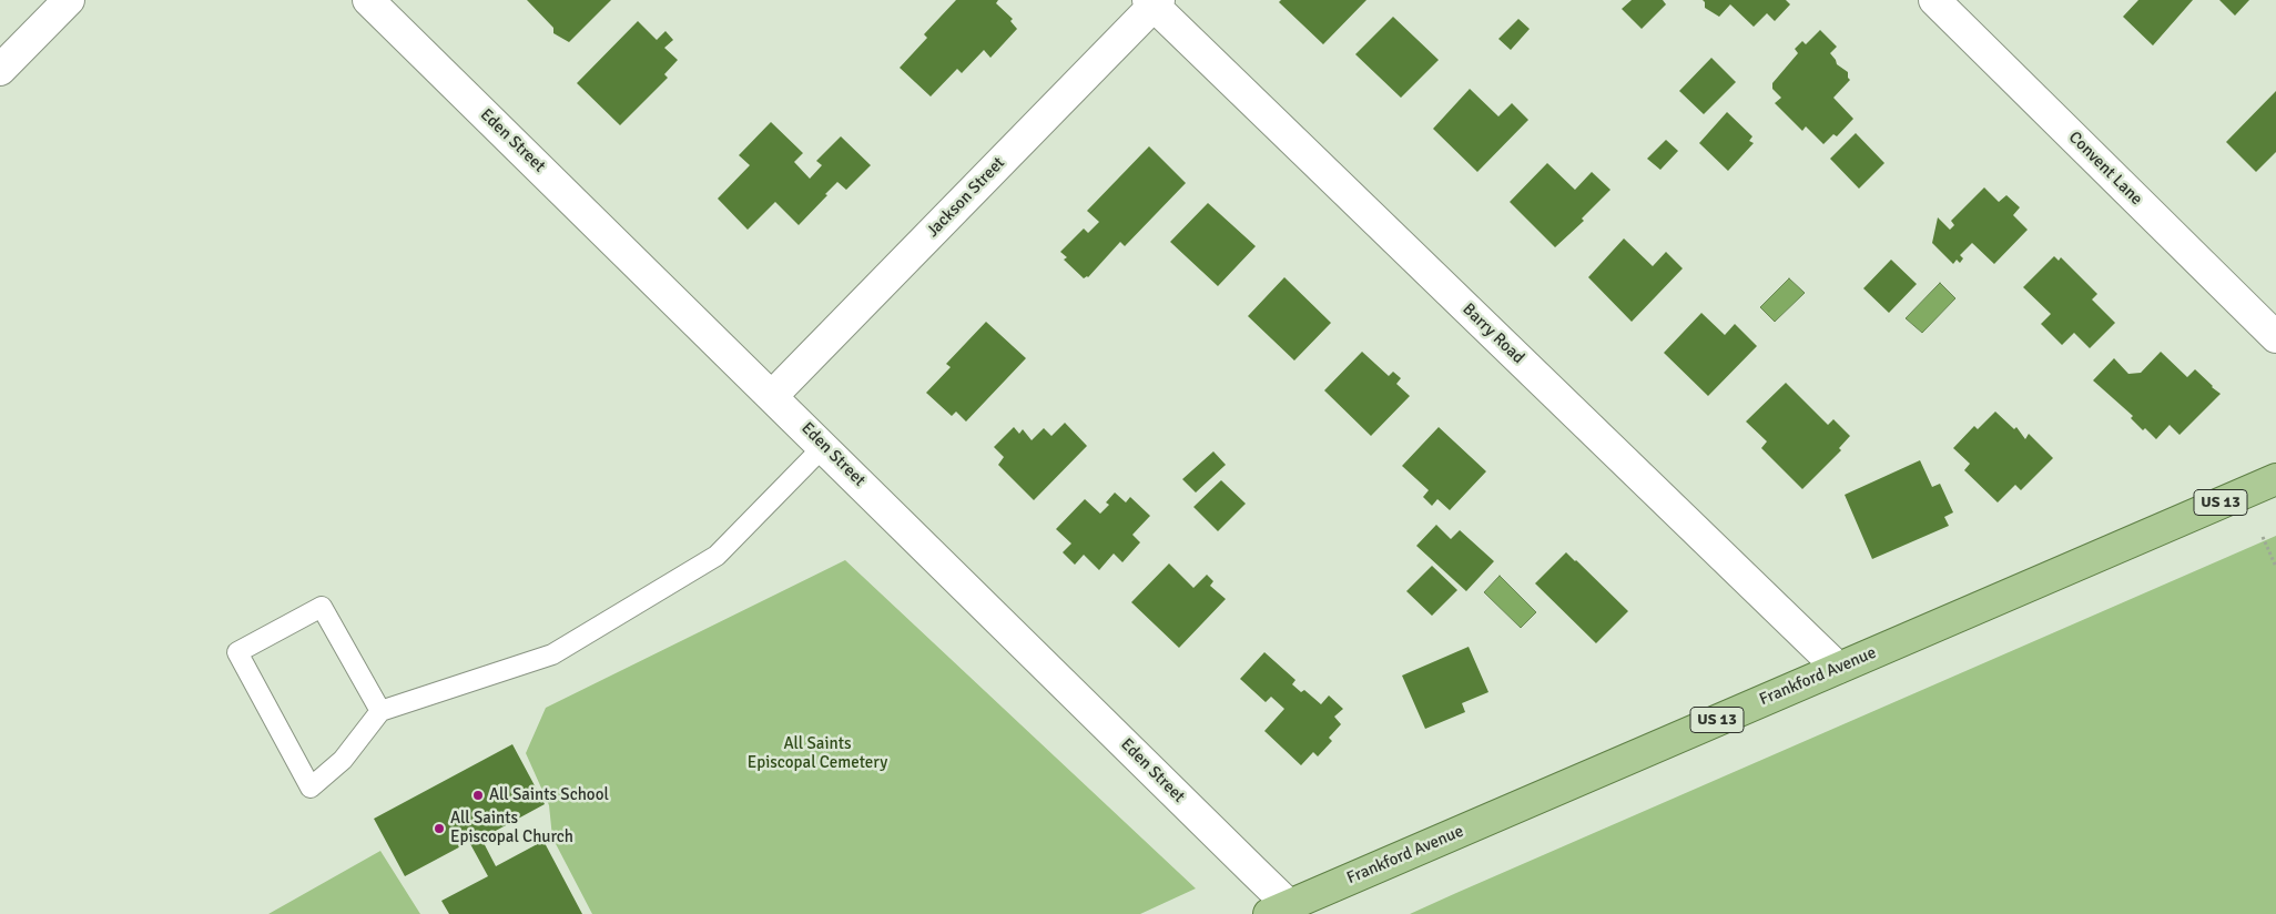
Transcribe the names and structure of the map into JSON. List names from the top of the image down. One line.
{"streets":{"main road":["US 13","Frankford Avenue"],"street":["Eden Street","Convent Lane","Jackson Street","Barry Road"]},"crossings":[["Eden Street","Jackson Street"],["Eden Street","Frankford Avenue"],["Jackson Street","Barry Road"],["Barry Road","Frankford Avenue"]],"parks":["All Saints Episcopal Cemetery"],"places":["All Saints School","All Saints Episcopal Church"]}
